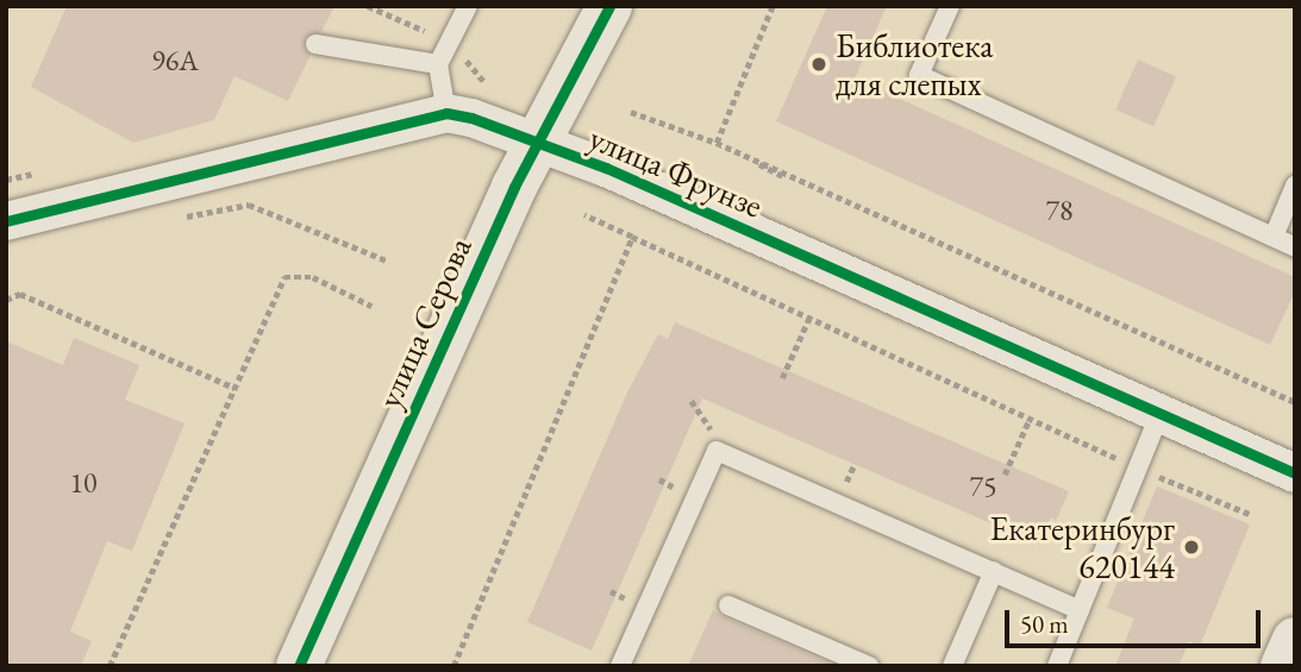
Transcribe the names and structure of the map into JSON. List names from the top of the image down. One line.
{"streets":{"street":["улица Фрунзе","улица Серова"]},"crossings":[["улица Фрунзе","улица Серова"]],"places":["Библиотека для слепых","Екатеринбург 620144"],"house_numbers":["96А","78","10","75"],"scale_bar":"50 m"}
